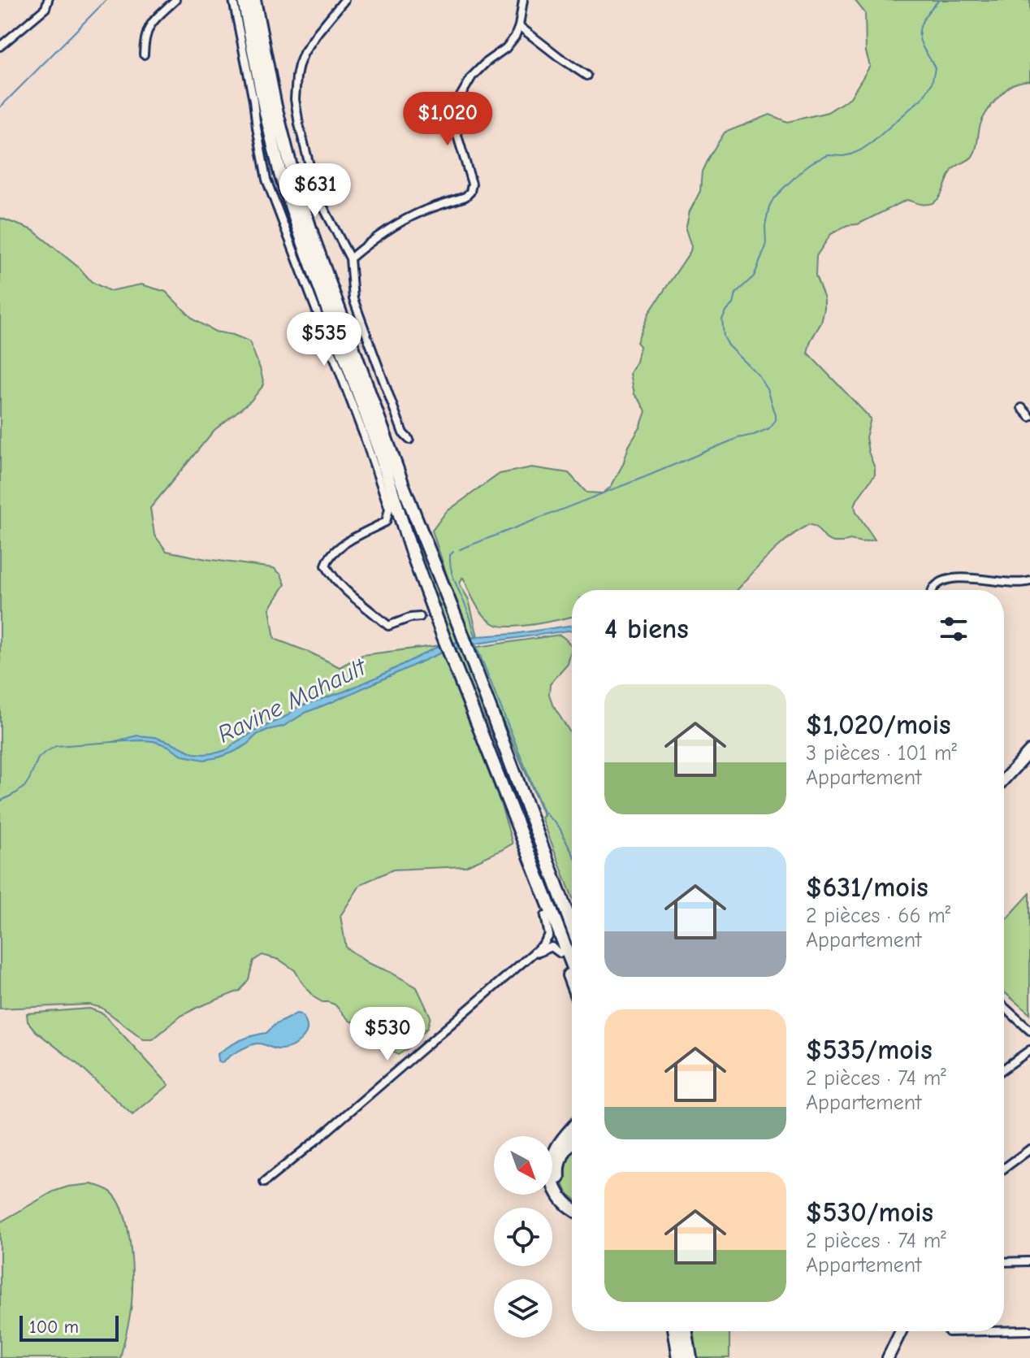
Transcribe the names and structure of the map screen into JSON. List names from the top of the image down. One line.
{"water":["Ravine Mahault"],"scale_bar":"100 m","north":"bottom right","page":{"price":["$1,020","$631","$535","$530"],"heading":"4 biens","list":[{"name":"$1,020/mois","note":"3 pièces · 101 m² · Appartement"},{"name":"$631/mois","note":"2 pièces · 66 m² · Appartement"},{"name":"$535/mois","note":"2 pièces · 74 m² · Appartement"},{"name":"$530/mois","note":"2 pièces · 74 m² · Appartement"}],"scale":"100 m"}}
